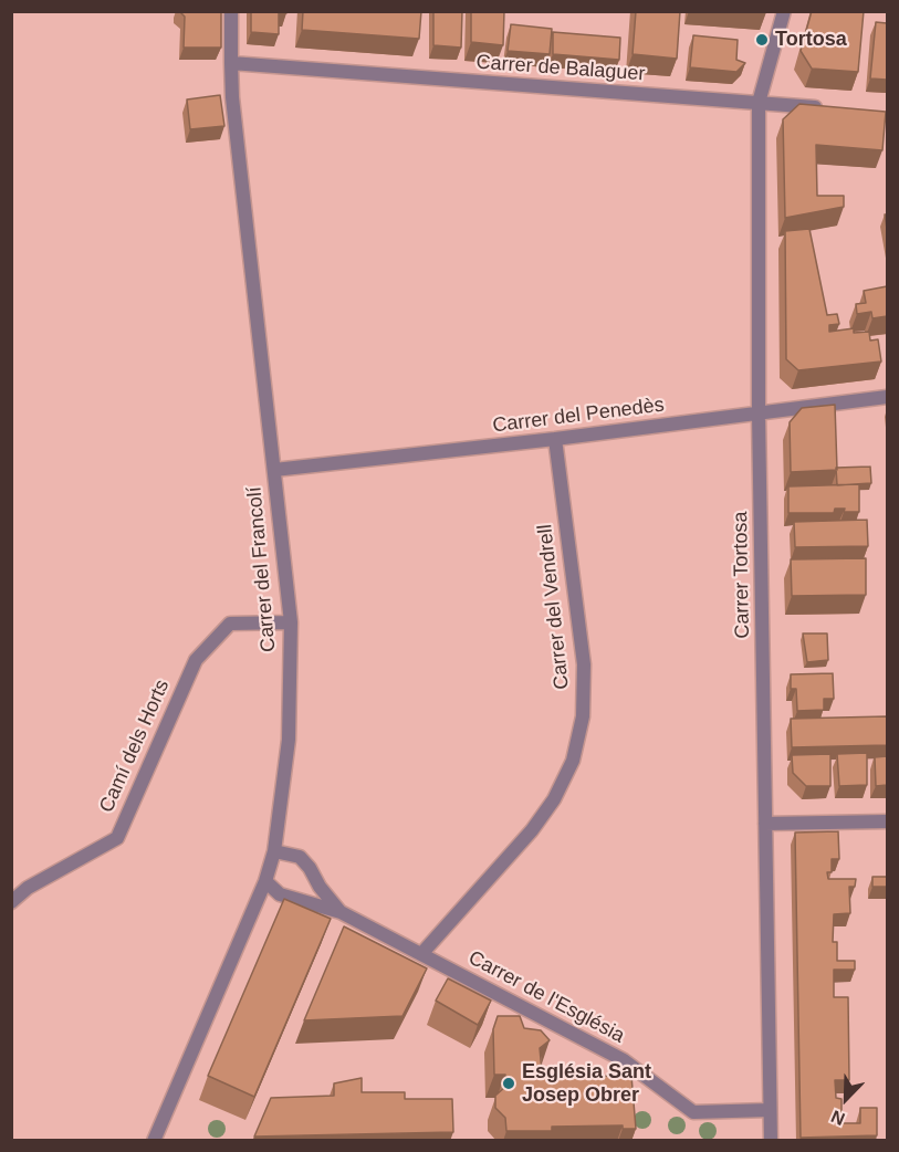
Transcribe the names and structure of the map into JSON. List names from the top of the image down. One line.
{"streets":{"street":["Carrer de Balaguer","Carrer del Penedès","Carrer del Francolí","Carrer Tortosa","Carrer del Vendrell","Camí dels Horts","Carrer de l'Església"]},"crossings":[["Carrer de Balaguer","Carrer del Francolí"],["Carrer de Balaguer","Carrer Tortosa"],["Carrer del Penedès","Carrer del Francolí"],["Carrer del Penedès","Carrer Tortosa"],["Carrer del Penedès","Carrer del Vendrell"],["Carrer del Francolí","Camí dels Horts"],["Carrer del Francolí","Carrer de l'Església"],["Carrer Tortosa","Carrer de l'Església"],["Carrer del Vendrell","Carrer de l'Església"]],"places":["Tortosa","Església Sant Josep Obrer"],"north":"bottom left"}
